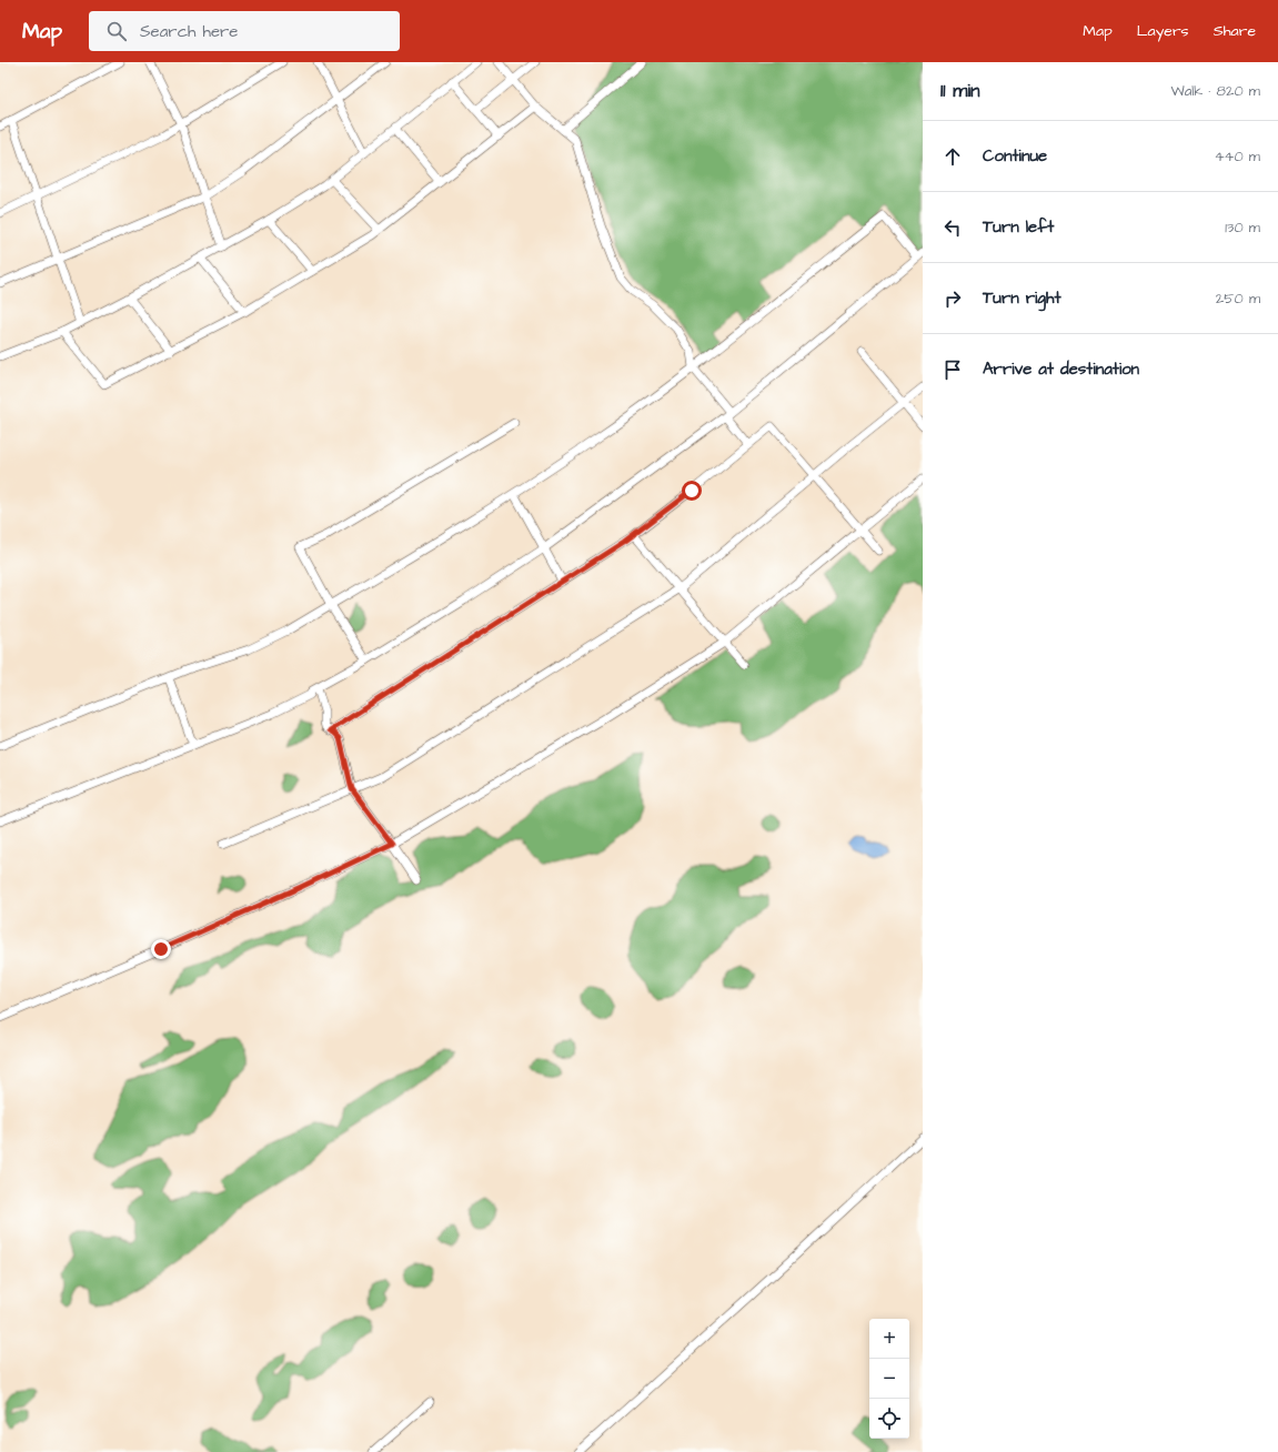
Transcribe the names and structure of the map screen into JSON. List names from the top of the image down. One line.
{"page":{"header":"Map","search":"Search here","nav":["Map","Layers","Share"],"heading":["11 min","Walk · 820 m"],"list":[["Continue","440 m"],["Turn left","130 m"],["Turn right","250 m"],"Arrive at destination"],"map_buttons":["+","−"]}}
